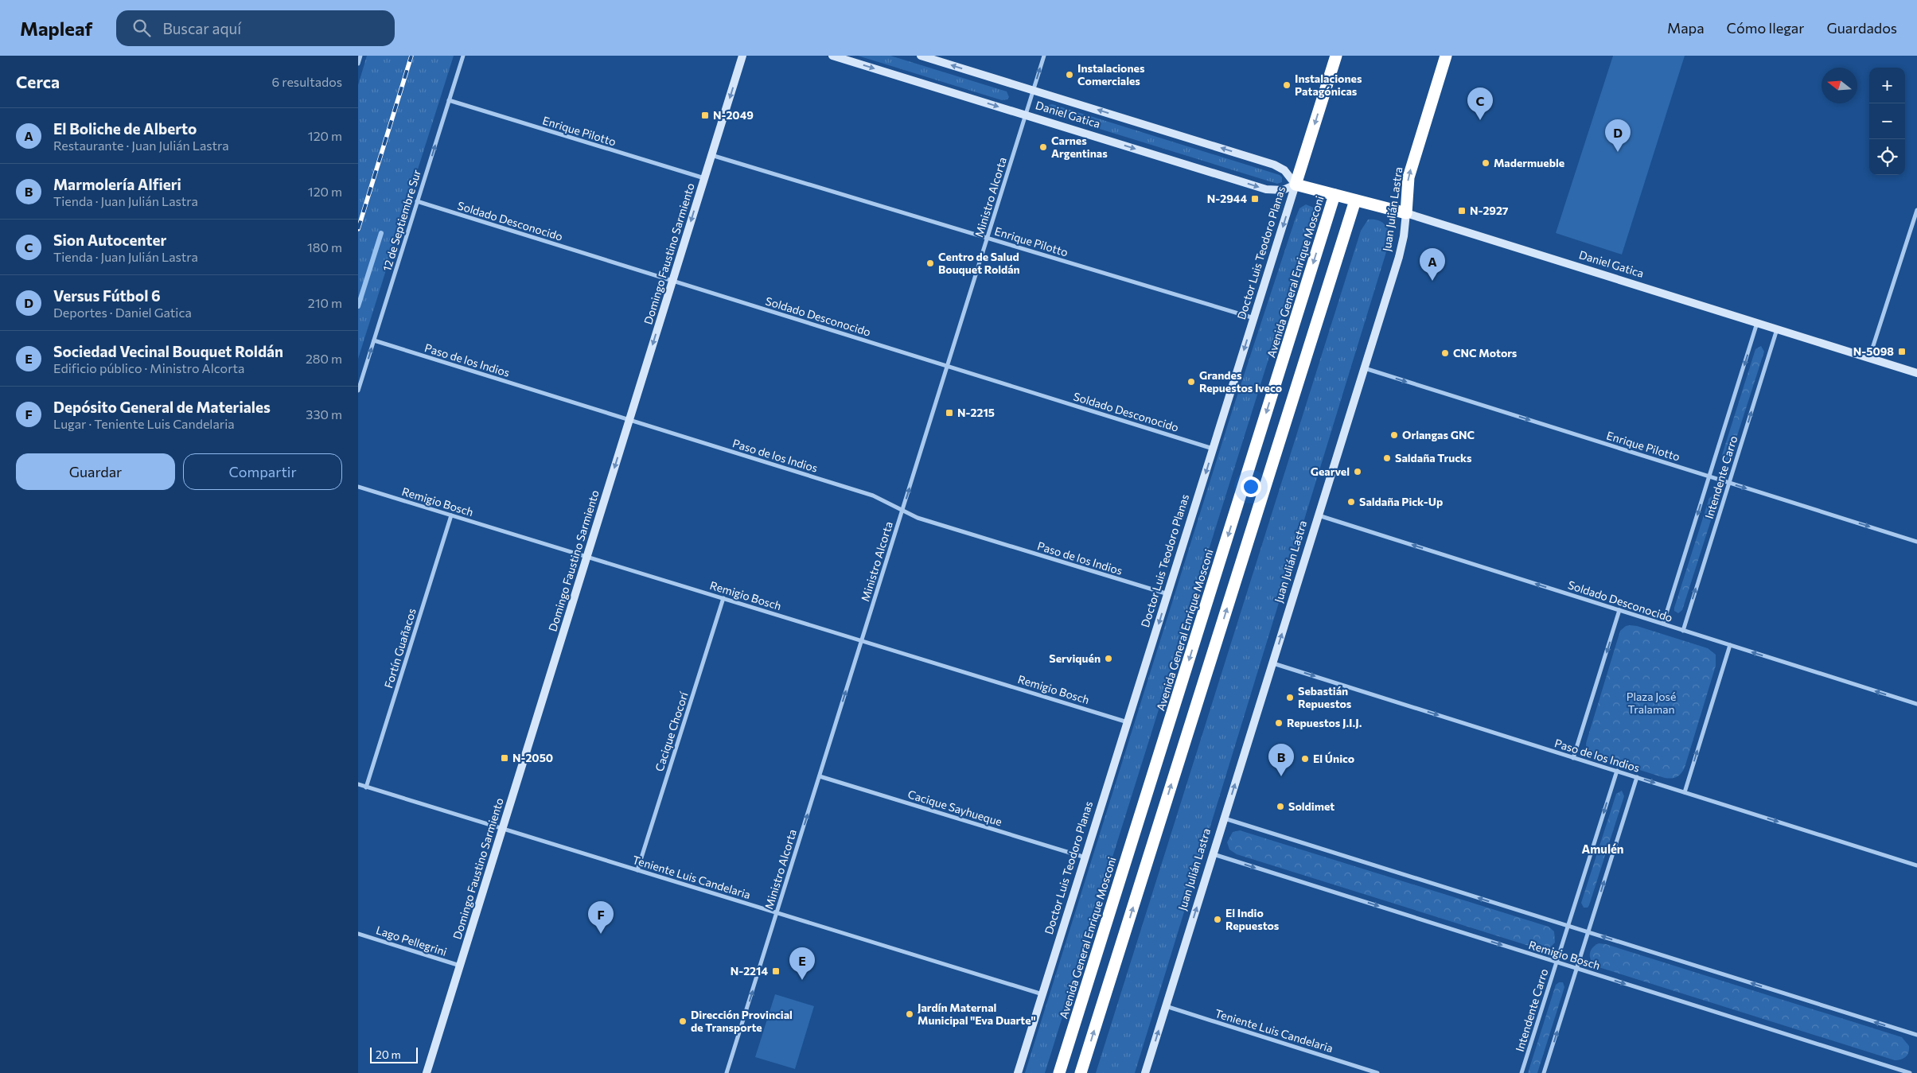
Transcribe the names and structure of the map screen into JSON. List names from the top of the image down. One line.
{"streets":{"highway":["Daniel Gatica","Juan Julián Lastra","Doctor Luis Teodoro Planas","Avenida General Enrique Mosconi"],"main road":["Domingo Faustino Sarmiento"],"street":["Enrique Pilotto","Ministro Alcorta","12 de Septiembre Sur","Soldado Desconocido","Paso de los Indios","Intendente Carro","Remigio Bosch","Fortín Guañacos","Cacique Chocorí","Cacique Sayhueque","Teniente Luis Candelaria","Lago Pellegrini"]},"crossings":[["Daniel Gatica","Ministro Alcorta"],["Daniel Gatica","Juan Julián Lastra"],["Daniel Gatica","Doctor Luis Teodoro Planas"],["Daniel Gatica","Avenida General Enrique Mosconi"],["Daniel Gatica","Intendente Carro"],["Enrique Pilotto","Ministro Alcorta"],["Enrique Pilotto","Juan Julián Lastra"],["Enrique Pilotto","12 de Septiembre Sur"],["Enrique Pilotto","Doctor Luis Teodoro Planas"],["Enrique Pilotto","Domingo Faustino Sarmiento"],["Enrique Pilotto","Intendente Carro"],["Ministro Alcorta","Soldado Desconocido"],["Ministro Alcorta","Paso de los Indios"],["Ministro Alcorta","Remigio Bosch"],["Ministro Alcorta","Cacique Sayhueque"],["Ministro Alcorta","Teniente Luis Candelaria"],["Juan Julián Lastra","Soldado Desconocido"],["Juan Julián Lastra","Paso de los Indios"],["Juan Julián Lastra","Remigio Bosch"],["Juan Julián Lastra","Teniente Luis Candelaria"],["12 de Septiembre Sur","Soldado Desconocido"],["12 de Septiembre Sur","Paso de los Indios"],["Soldado Desconocido","Doctor Luis Teodoro Planas"],["Soldado Desconocido","Domingo Faustino Sarmiento"],["Soldado Desconocido","Intendente Carro"],["Doctor Luis Teodoro Planas","Paso de los Indios"],["Doctor Luis Teodoro Planas","Remigio Bosch"],["Doctor Luis Teodoro Planas","Cacique Sayhueque"],["Doctor Luis Teodoro Planas","Teniente Luis Candelaria"],["Domingo Faustino Sarmiento","Paso de los Indios"],["Domingo Faustino Sarmiento","Remigio Bosch"],["Domingo Faustino Sarmiento","Teniente Luis Candelaria"],["Domingo Faustino Sarmiento","Lago Pellegrini"],["Paso de los Indios","Intendente Carro"],["Intendente Carro","Remigio Bosch"],["Remigio Bosch","Fortín Guañacos"],["Remigio Bosch","Cacique Chocorí"],["Fortín Guañacos","Teniente Luis Candelaria"],["Cacique Chocorí","Teniente Luis Candelaria"]],"one_way":["Enrique Pilotto","Ministro Alcorta","12 de Septiembre Sur","Domingo Faustino Sarmiento","Paso de los Indios","Remigio Bosch"],"districts":["Amulén"],"parks":["Plaza José Tralaman"],"places":{"other":["Instalaciones Comerciales","Instalaciones Patagónicas","Carnes Argentinas","Madermueble","Centro de Salud Bouquet Roldán","CNC Motors","Grandes Repuestos Iveco","Orlangas GNC","Saldaña Trucks","Gearvel","Saldaña Pick-Up","Serviquén","Sebastián Repuestos","Repuestos J.I.J.","El Único","Soldimet","El Indio Repuestos","Jardín Maternal Municipal \"Eva Duarte\"","Dirección Provincial de Transporte"],"transit":["N-2049","N-2944","N-2927","N-5098","N-2215","N-2050","N-2214"]},"scale_bar":"20 m","north":"left","page":{"header":"Mapleaf","search":"Buscar aquí","nav":["Mapa","Cómo llegar","Guardados"],"heading":["Cerca","6 resultados"],"map_buttons":["+","−"],"pins":["C","D","A","B","F","E"],"list":[{"mark":"A","name":"El Boliche de Alberto","note":"Restaurante · Juan Julián Lastra","value":"120 m"},{"mark":"B","name":"Marmolería Alfieri","note":"Tienda · Juan Julián Lastra","value":"120 m"},{"mark":"C","name":"Sion Autocenter","note":"Tienda · Juan Julián Lastra","value":"180 m"},{"mark":"D","name":"Versus Fútbol 6","note":"Deportes · Daniel Gatica","value":"210 m"},{"mark":"E","name":"Sociedad Vecinal Bouquet Roldán","note":"Edificio público · Ministro Alcorta","value":"280 m"},{"mark":"F","name":"Depósito General de Materiales","note":"Lugar · Teniente Luis Candelaria","value":"330 m"}],"buttons":["Guardar","Compartir"],"scale":"20 m"}}
